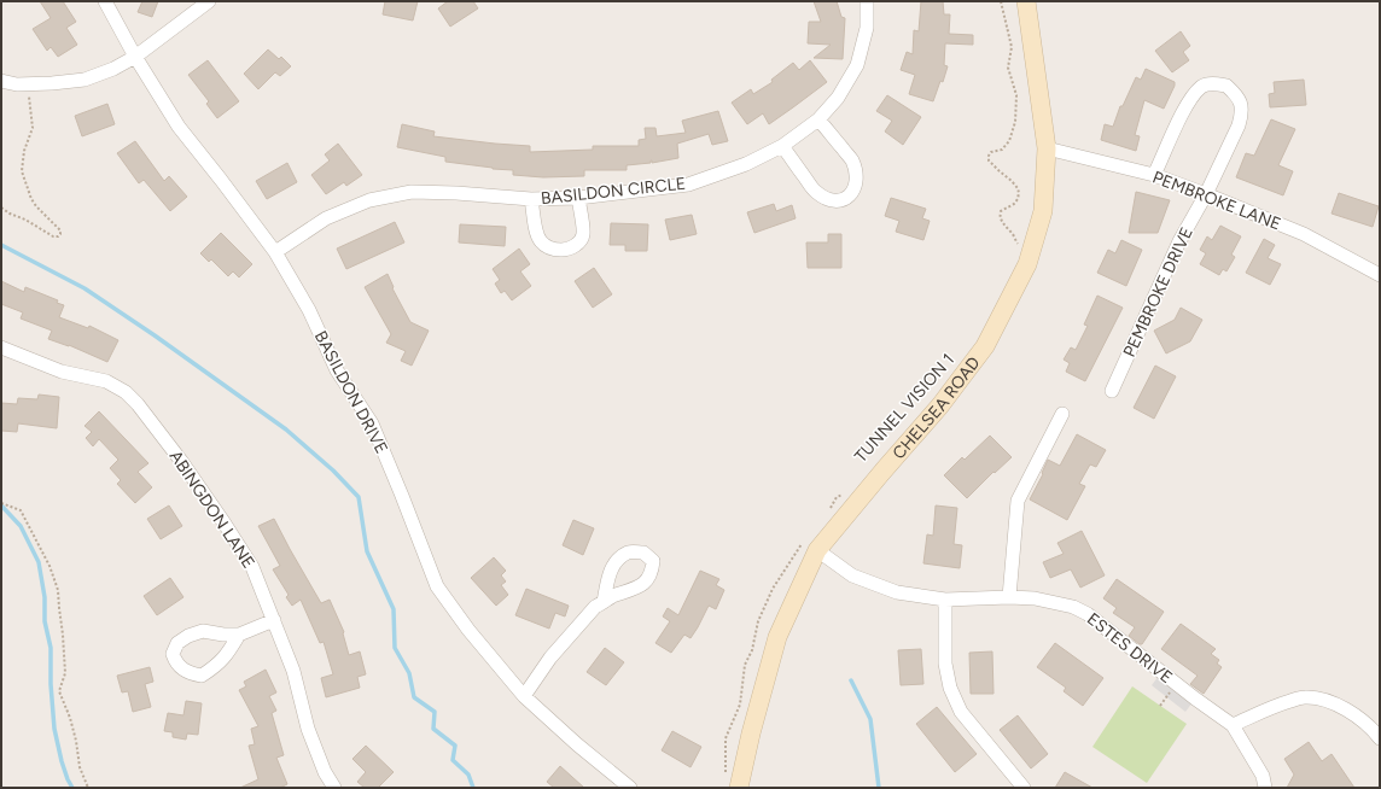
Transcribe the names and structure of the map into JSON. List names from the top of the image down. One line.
{"streets":{"street":["BASILDON CIRCLE","PEMBROKE LANE","PEMBROKE DRIVE","BASILDON DRIVE","CHELSEA ROAD","ABINGDON LANE","ESTES DRIVE"]},"crossings":[["BASILDON CIRCLE","BASILDON DRIVE"],["PEMBROKE LANE","PEMBROKE DRIVE"],["PEMBROKE LANE","CHELSEA ROAD"],["CHELSEA ROAD","ESTES DRIVE"]]}
